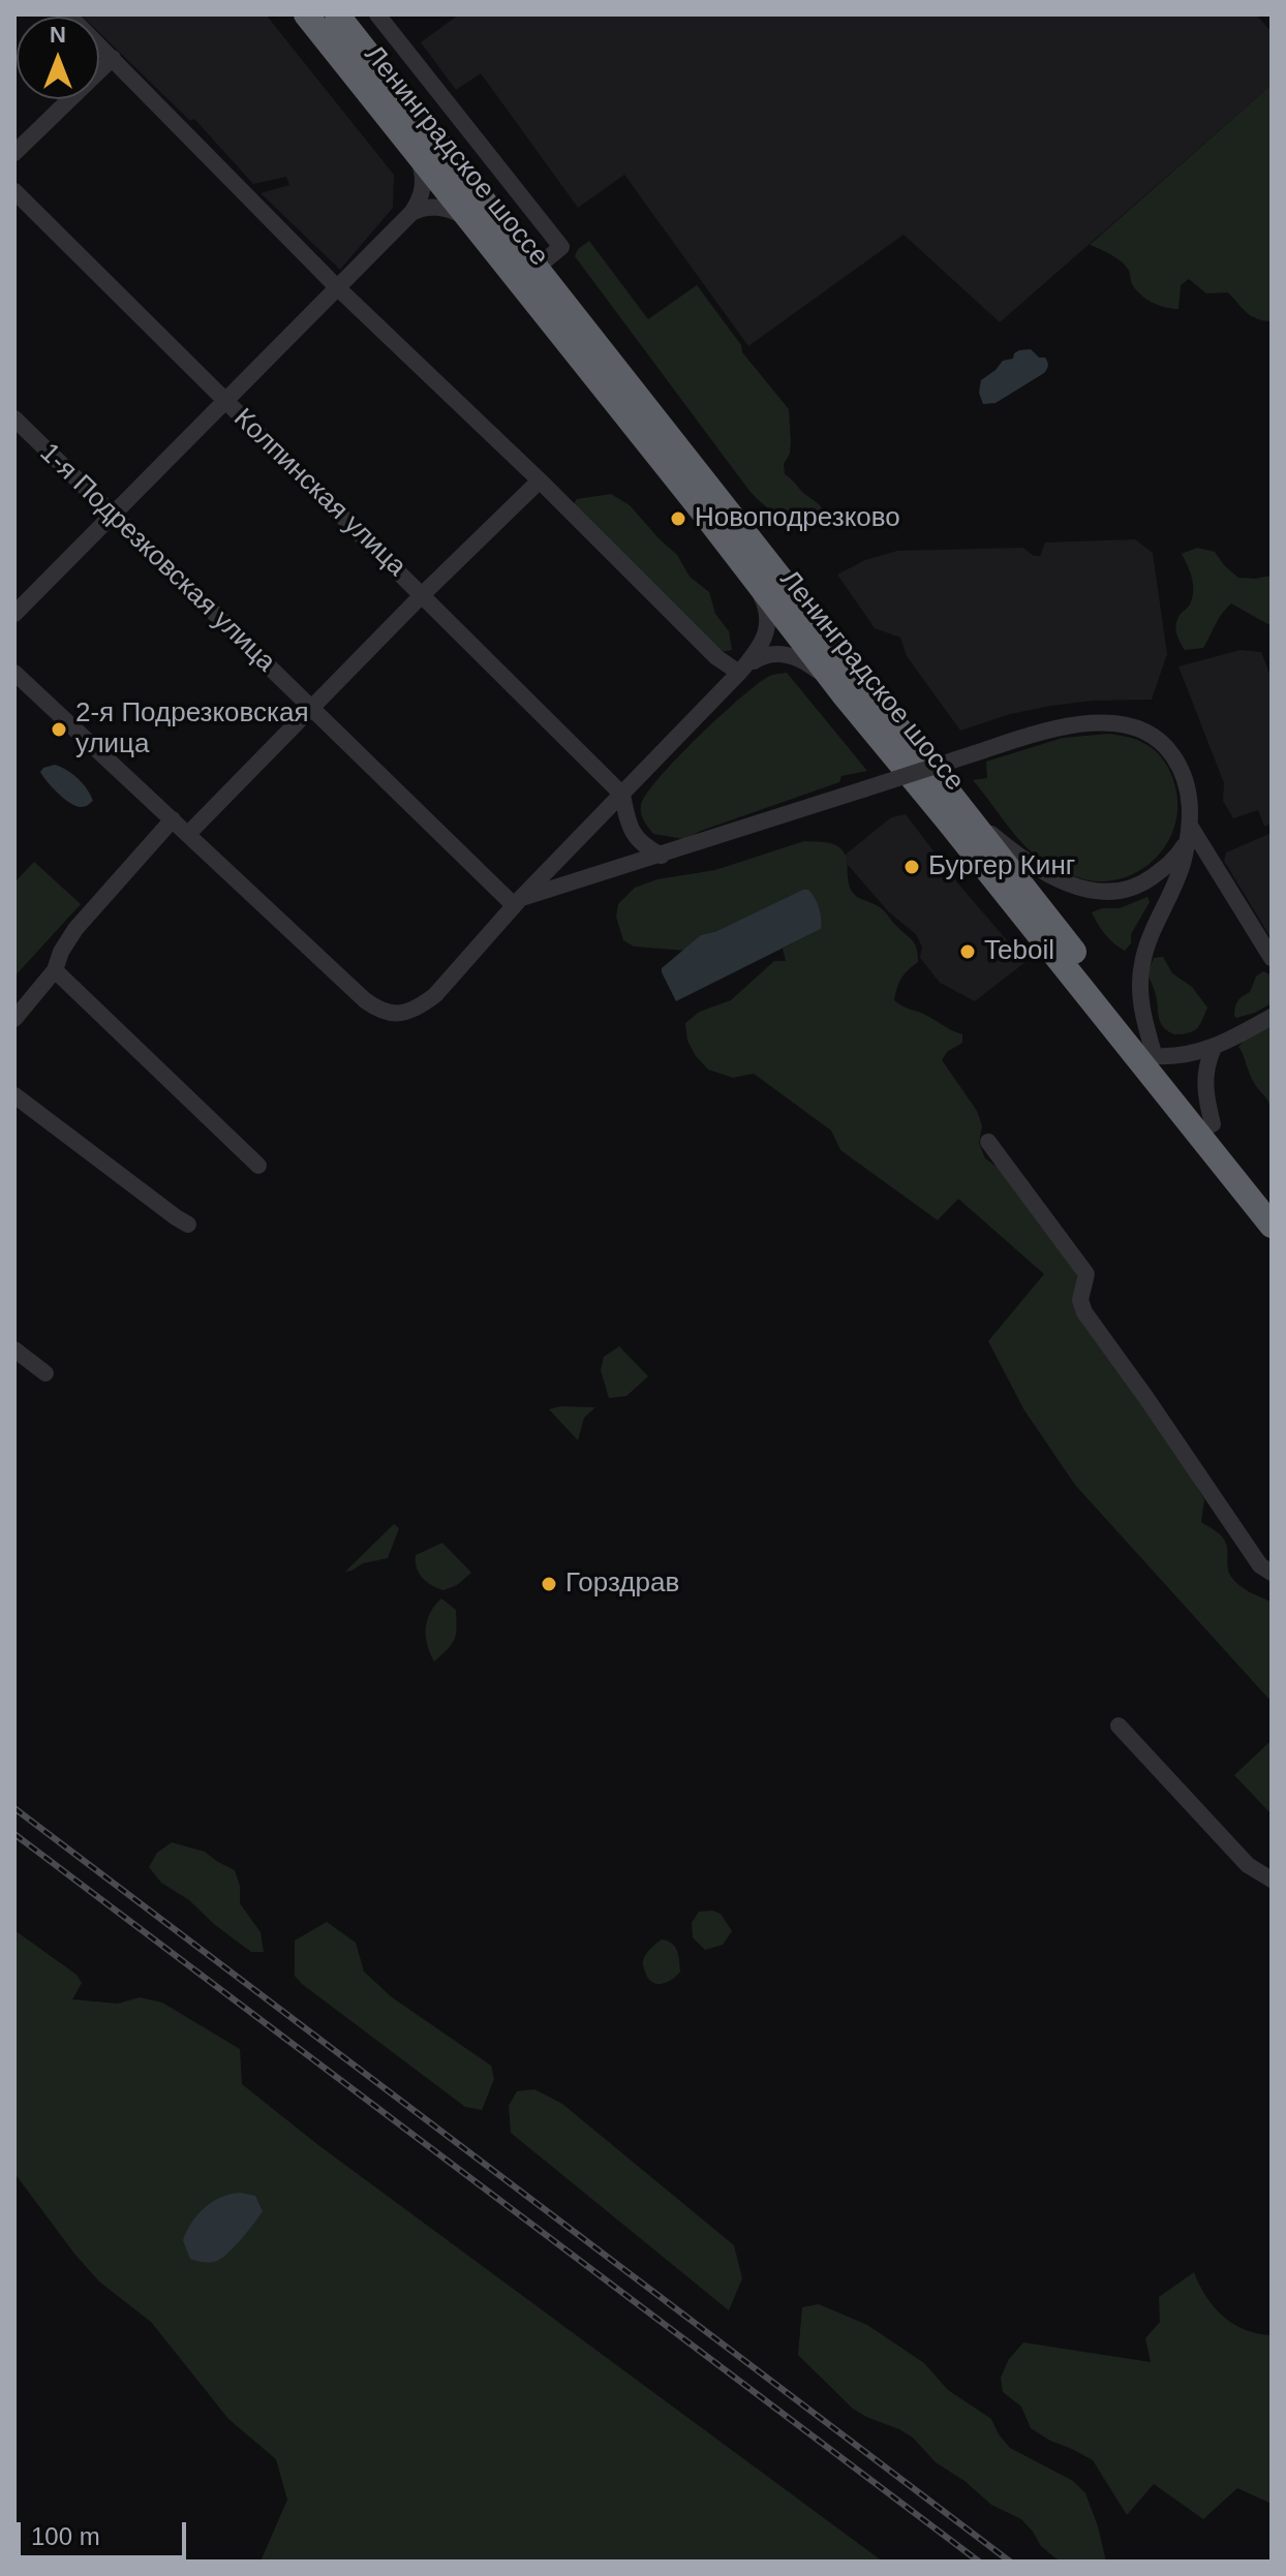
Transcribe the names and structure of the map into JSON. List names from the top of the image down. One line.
{"streets":{"highway":["Ленинградское шоссе"],"street":["Колпинская улица","1-я Подрезковская улица"]},"places":["Новоподрезково","2-я Подрезковская улица","Бургер Кинг","Teboil","Горздрав"],"scale_bar":"100 m","north":"top"}
